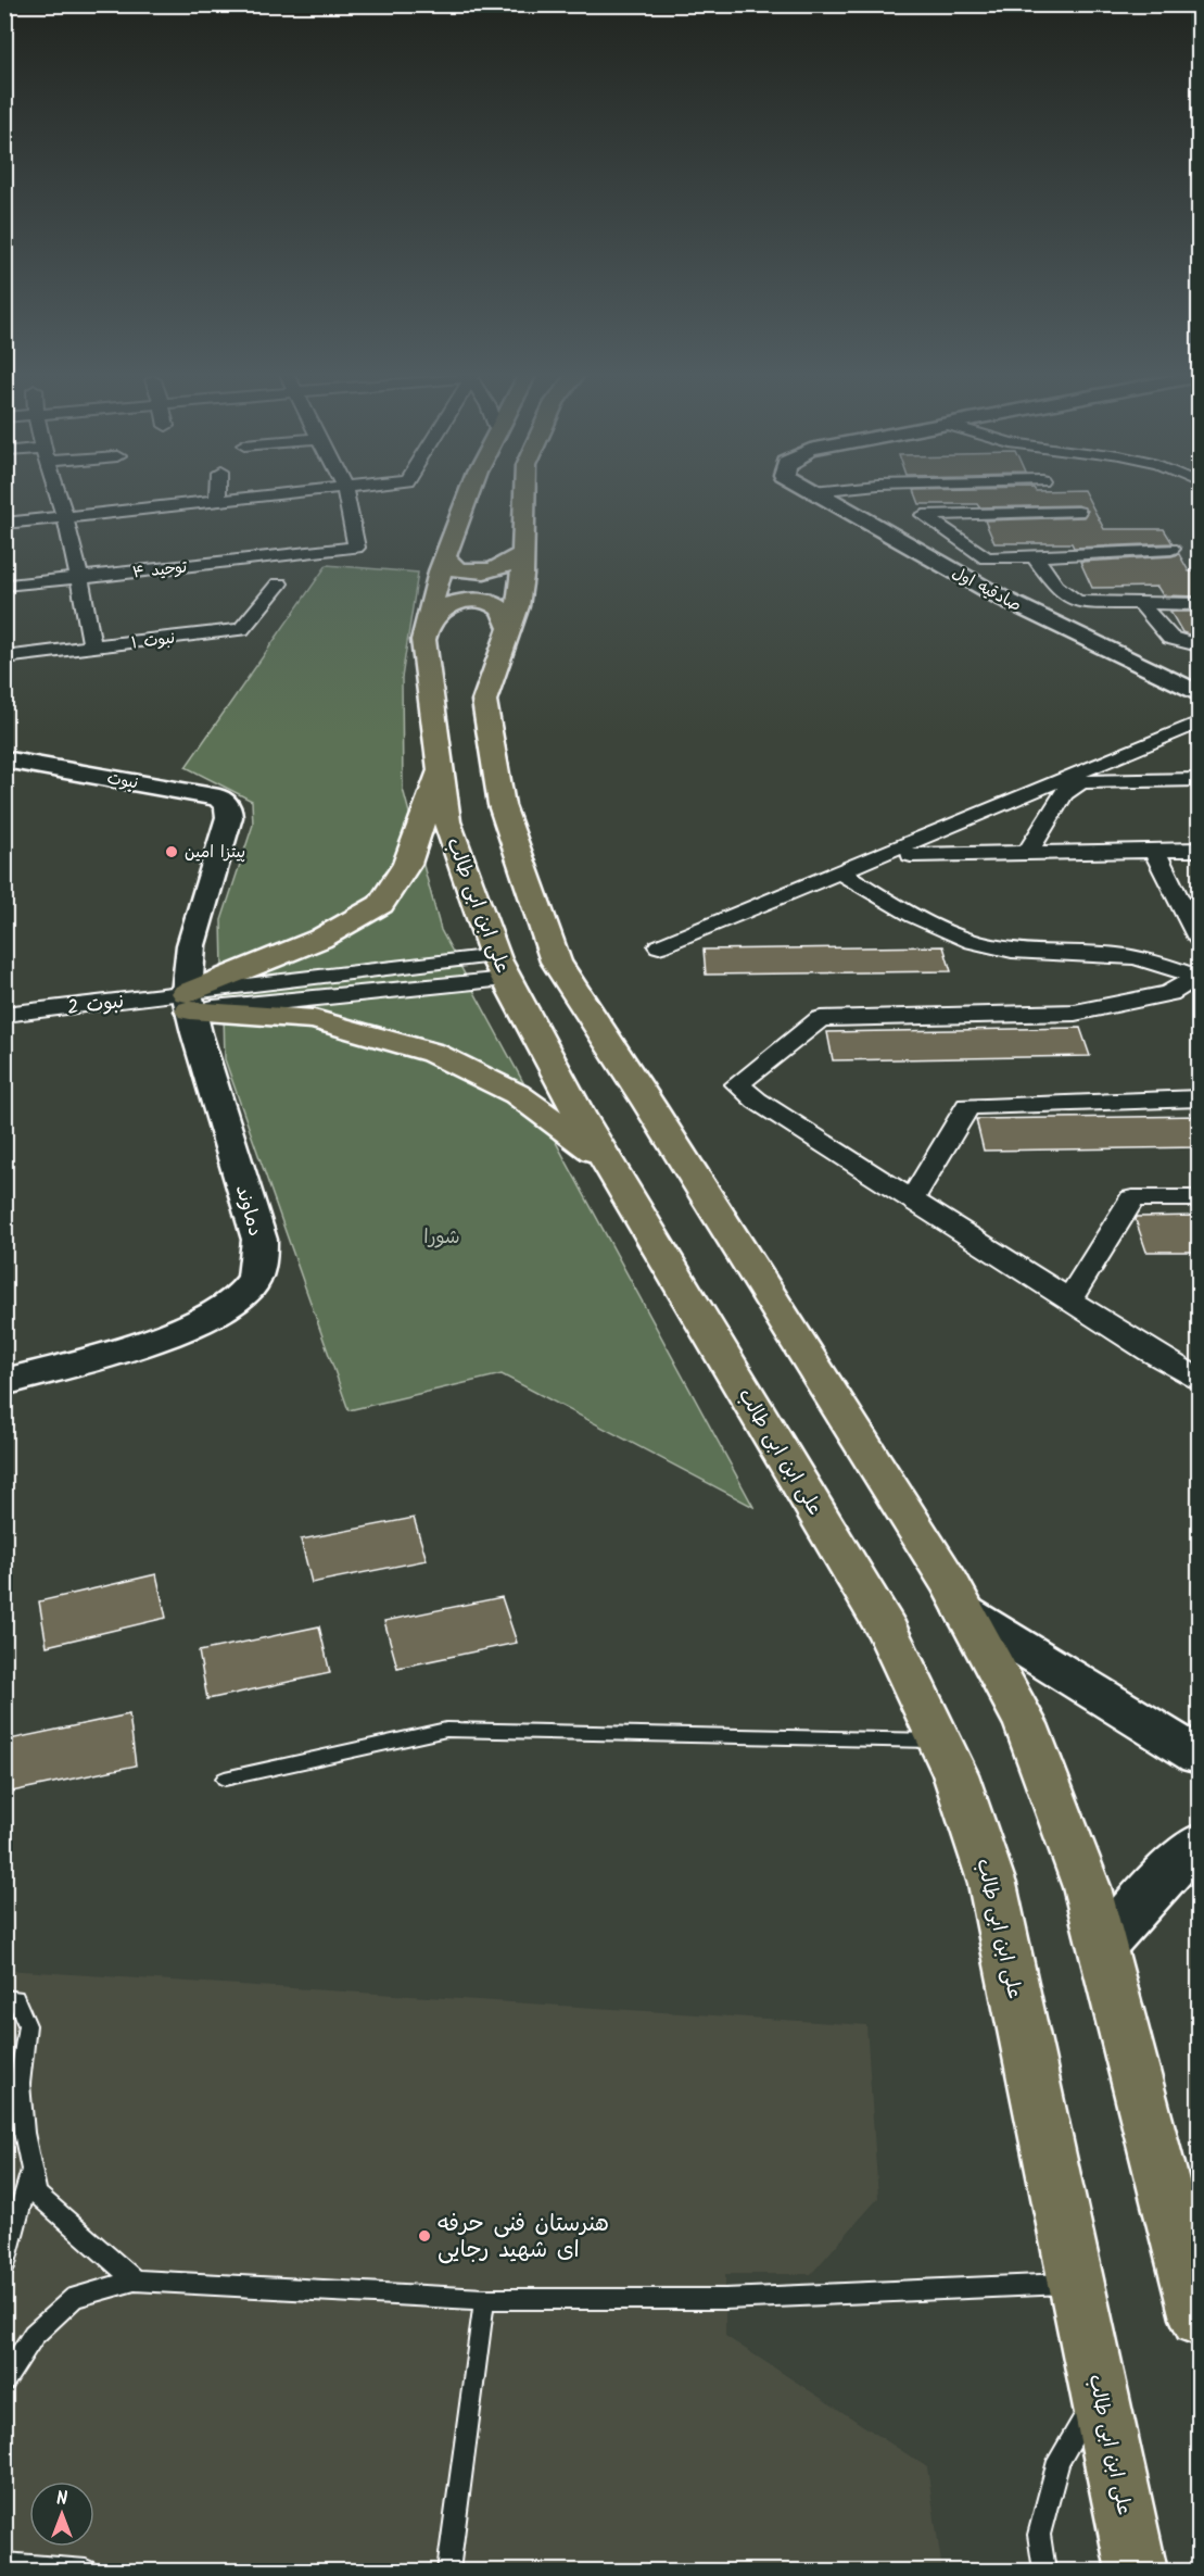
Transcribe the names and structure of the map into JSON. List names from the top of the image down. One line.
{"streets":{"main road":["علی ابن ابی طالب"],"street":["توحید ۴","صادقیه اول","نبوت ۱","نبوت","نبوت 2","دماوند"]},"crossings":[["علی ابن ابی طالب","نبوت 2"],["نبوت 2","دماوند"]],"parks":["شورا"],"places":["پیتزا امین","هنرستان فنی حرفه ای شهید رجایی"],"north":"top"}
